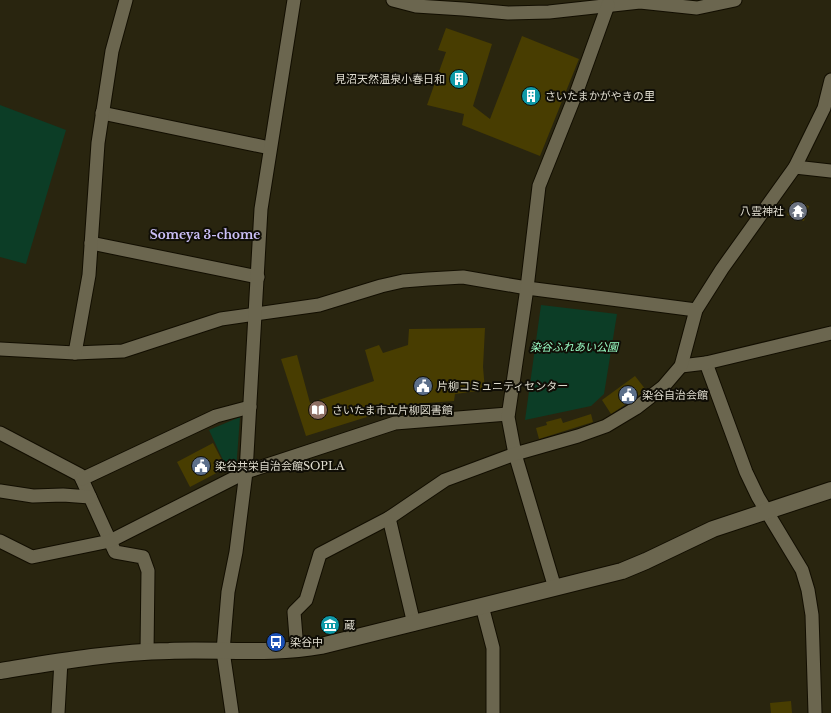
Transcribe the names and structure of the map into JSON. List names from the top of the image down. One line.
{"districts":["Someya 3-chome"],"parks":["染谷ふれあい公園"],"places":{"building":["見沼天然温泉小春日和","さいたまかがやきの里"],"temple":["八雲神社"],"public building":["片柳コミュニティセンター","染谷自治会館","染谷共栄自治会館SOPLA"],"library":["さいたま市立片柳図書館"],"museum":["蔵"],"bus stop":["染谷中"]}}
